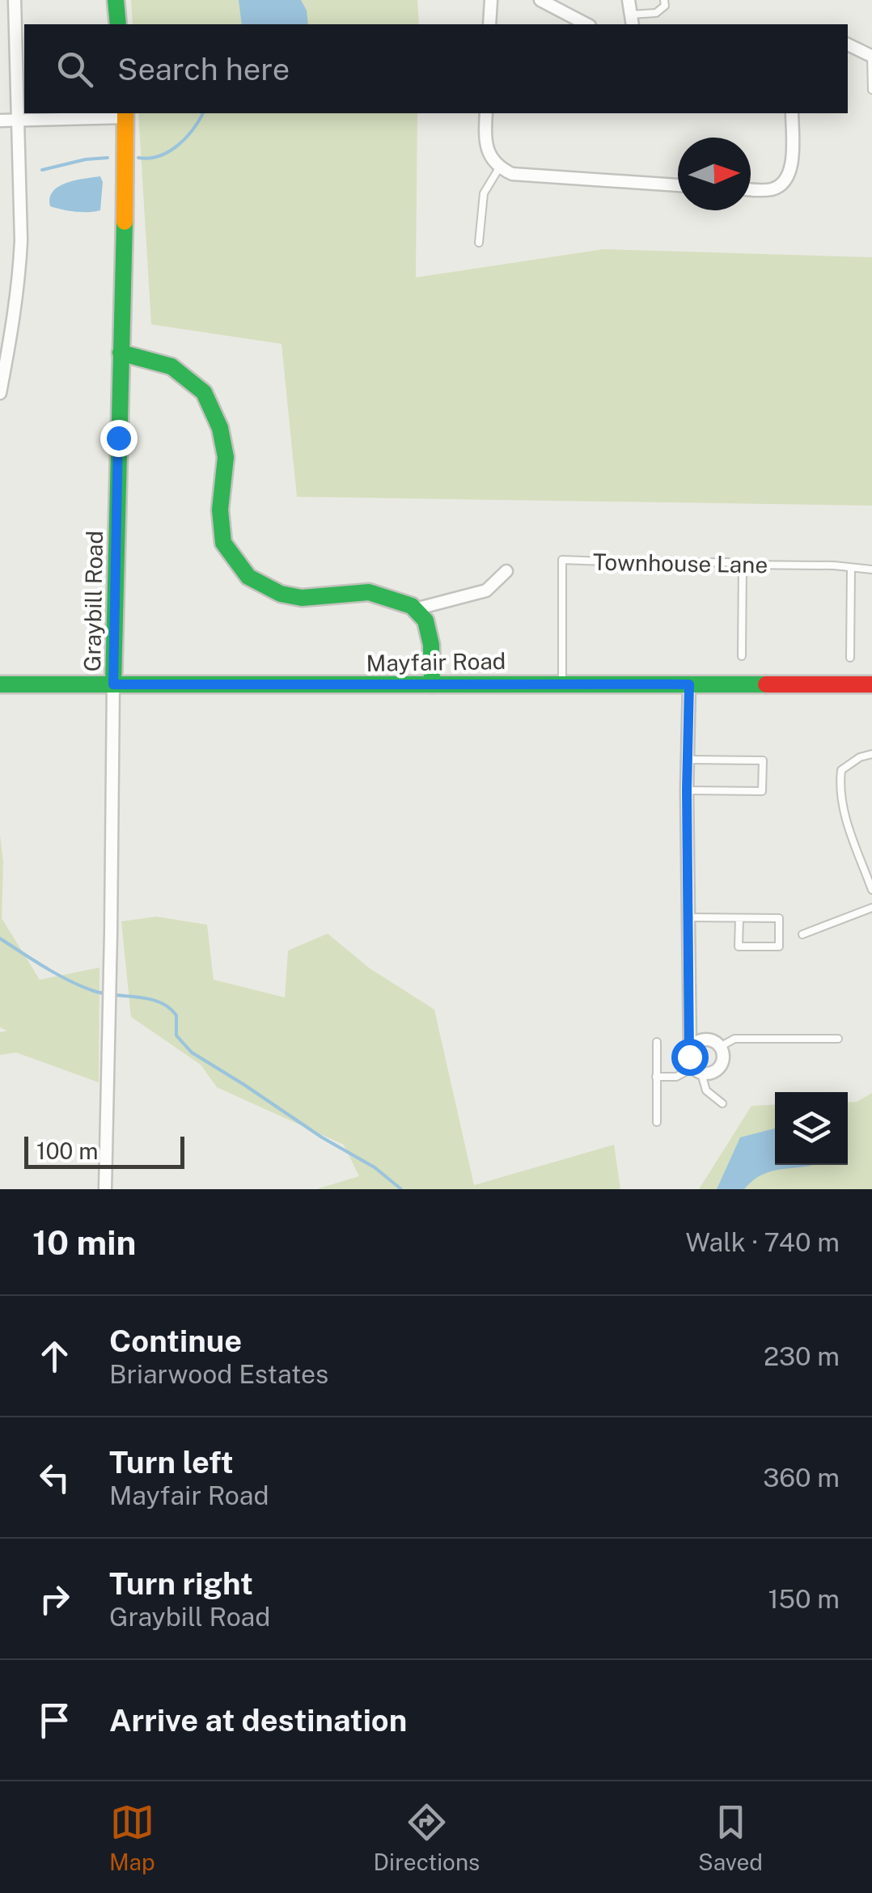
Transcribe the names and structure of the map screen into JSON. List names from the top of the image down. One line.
{"streets":{"street":["Graybill Road","Mayfair Road"],"lane":["Townhouse Lane"]},"crossings":[["Townhouse Lane","Mayfair Road"],["Graybill Road","Mayfair Road"]],"scale_bar":"100 m","north":"right","page":{"search":"Search here","scale":"100 m","heading":["10 min","Walk · 740 m"],"list":[["Continue","Briarwood Estates","230 m"],["Turn left","Mayfair Road","360 m"],["Turn right","Graybill Road","150 m"],"Arrive at destination"],"nav":["Map","Directions","Saved"]}}
